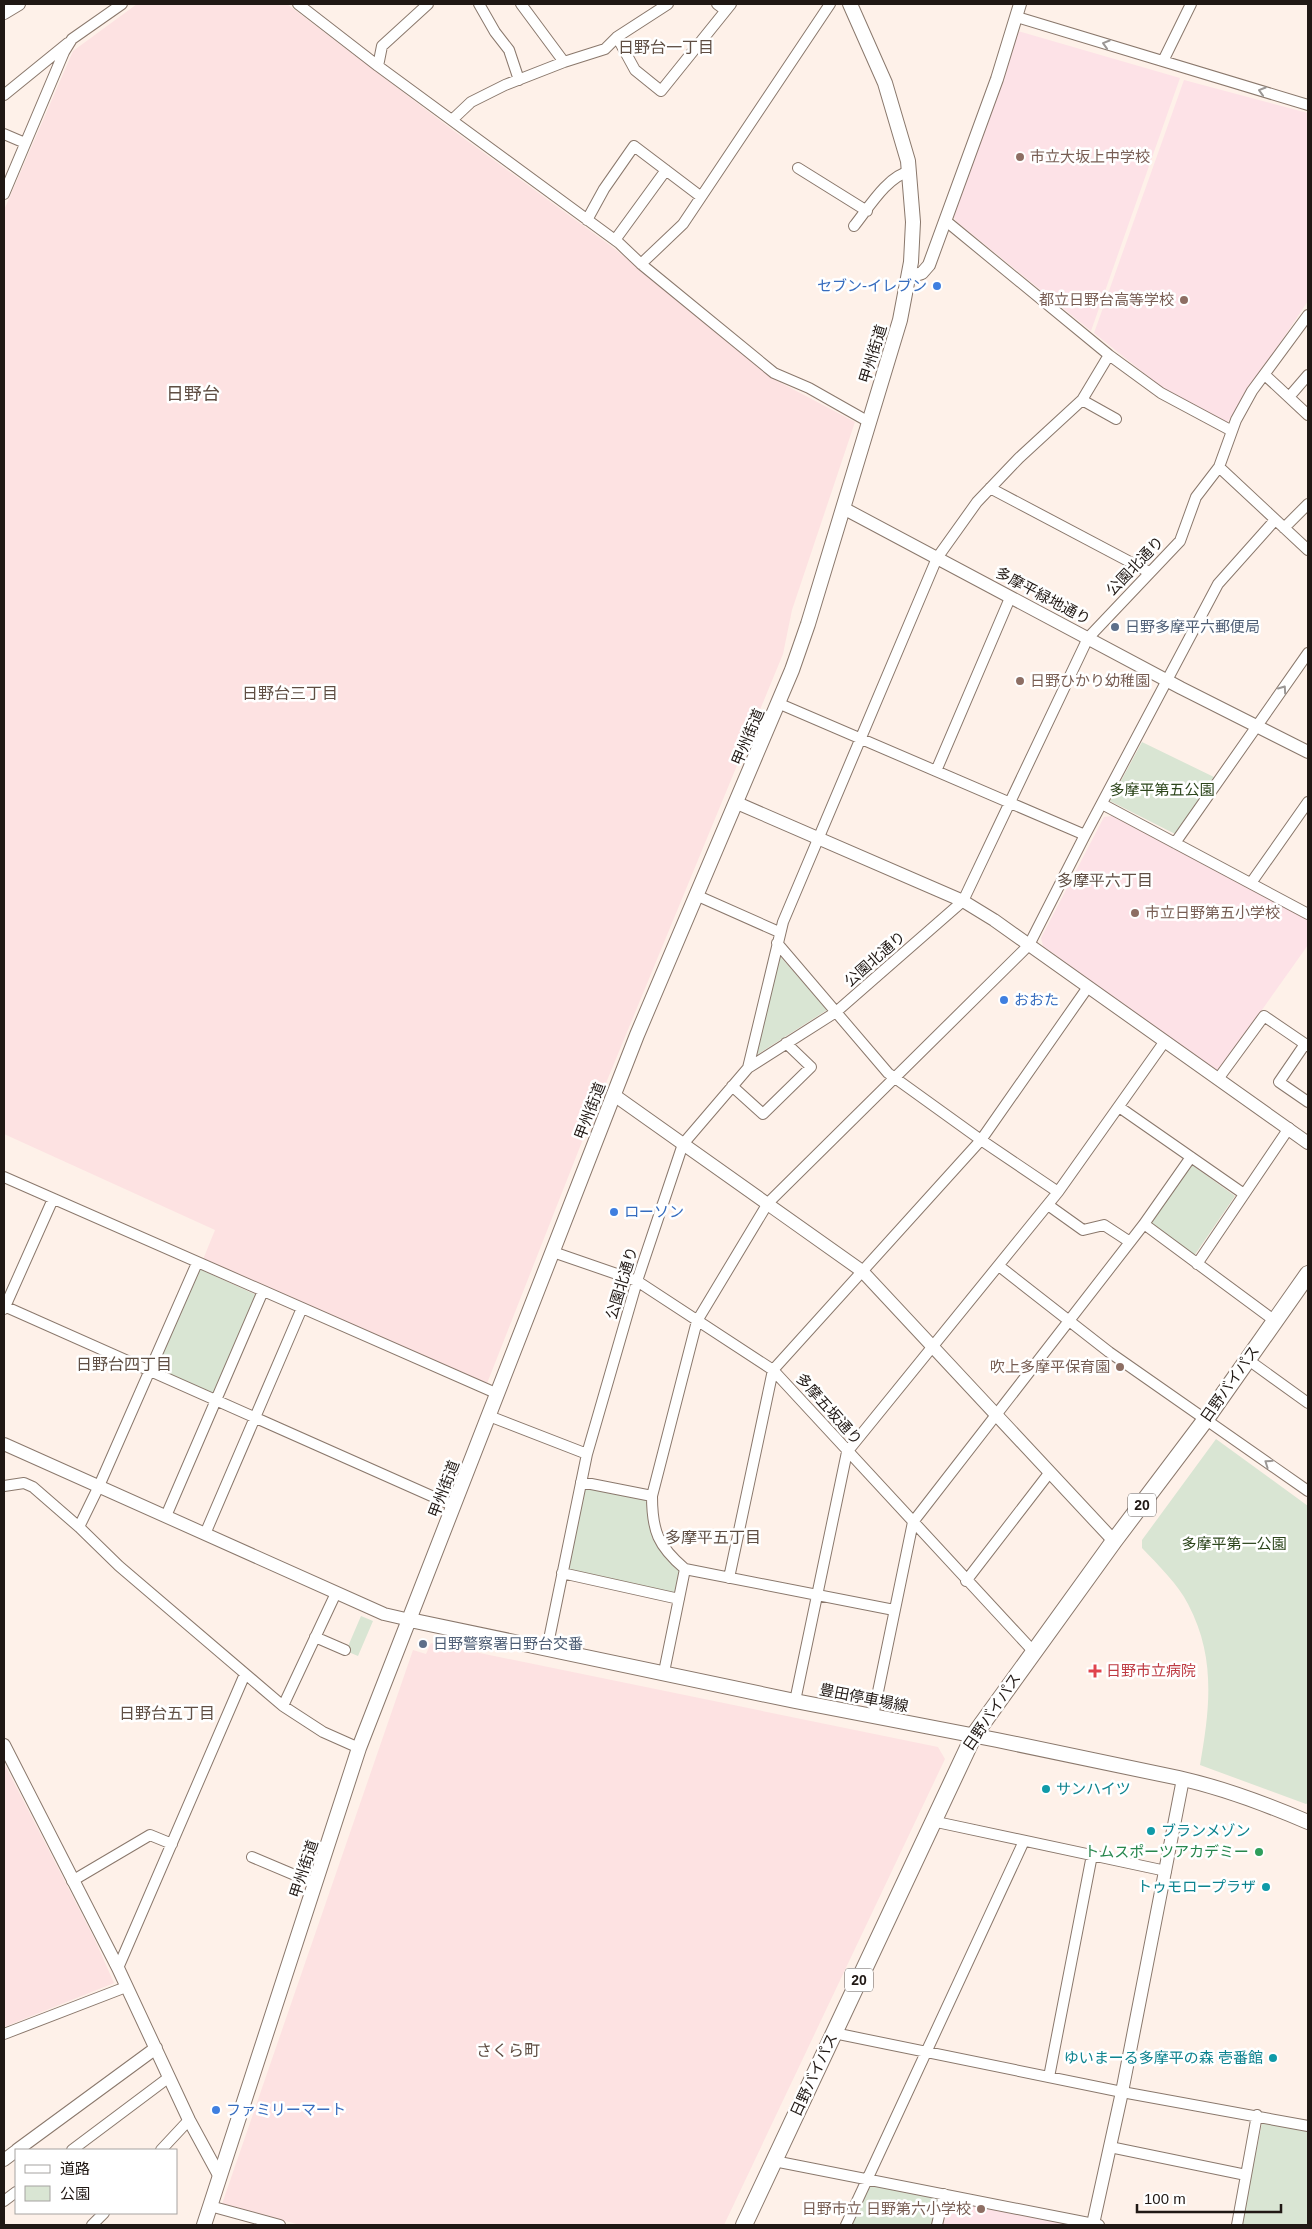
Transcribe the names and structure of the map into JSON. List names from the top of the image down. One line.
{"streets":{"highway":["日野バイパス","20"],"main road":["甲州街道","豊田停車場線"],"street":["公園北通り","多摩平緑地通り","多摩五坂通り"]},"crossings":[["甲州街道","多摩平緑地通り"],["甲州街道","多摩五坂通り"],["甲州街道","豊田停車場線"],["公園北通り","多摩平緑地通り"],["公園北通り","多摩五坂通り"],["公園北通り","豊田停車場線"],["日野バイパス","多摩五坂通り"],["日野バイパス","豊田停車場線"]],"districts":["日野台一丁目","日野台","日野台三丁目","多摩平六丁目","日野台四丁目","多摩平五丁目","日野台五丁目","さくら町"],"parks":["多摩平第五公園","多摩平第一公園"],"places":{"other":["市立大坂上中学校","セブン-イレブン","都立日野台高等学校","日野多摩平六郵便局","日野ひかり幼稚園","市立日野第五小学校","おおた","ローソン","吹上多摩平保育園","日野警察署日野台交番","サンハイツ","ブランメゾン","トムスポーツアカデミー","トゥモロープラザ","ゆいまーる多摩平の森 壱番館","ファミリーマート","日野市立 日野第六小学校"],"health":["日野市立病院"]},"legend":["道路","公園"],"scale_bar":"100 m"}
